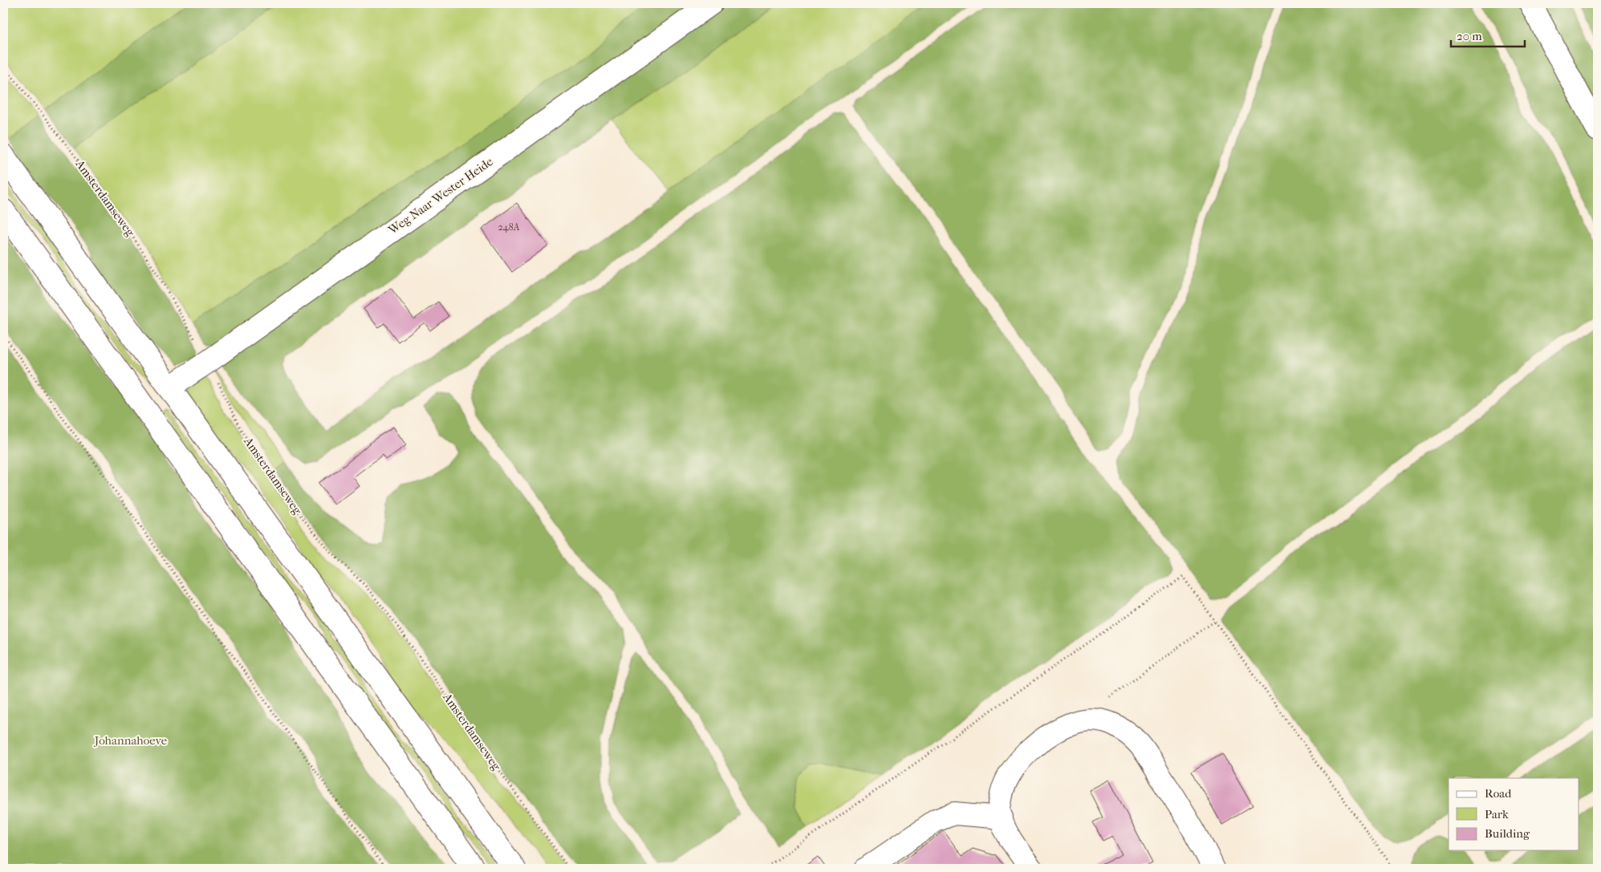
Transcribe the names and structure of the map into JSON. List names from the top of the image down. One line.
{"streets":{"main road":["Weg Naar Wester Heide"],"path":["Amsterdamseweg"]},"crossings":[["Weg Naar Wester Heide","Amsterdamseweg"]],"parks":["Johannahoeve"],"house_numbers":["248A"],"legend":["Road","Park","Building"],"scale_bar":"20 m"}
